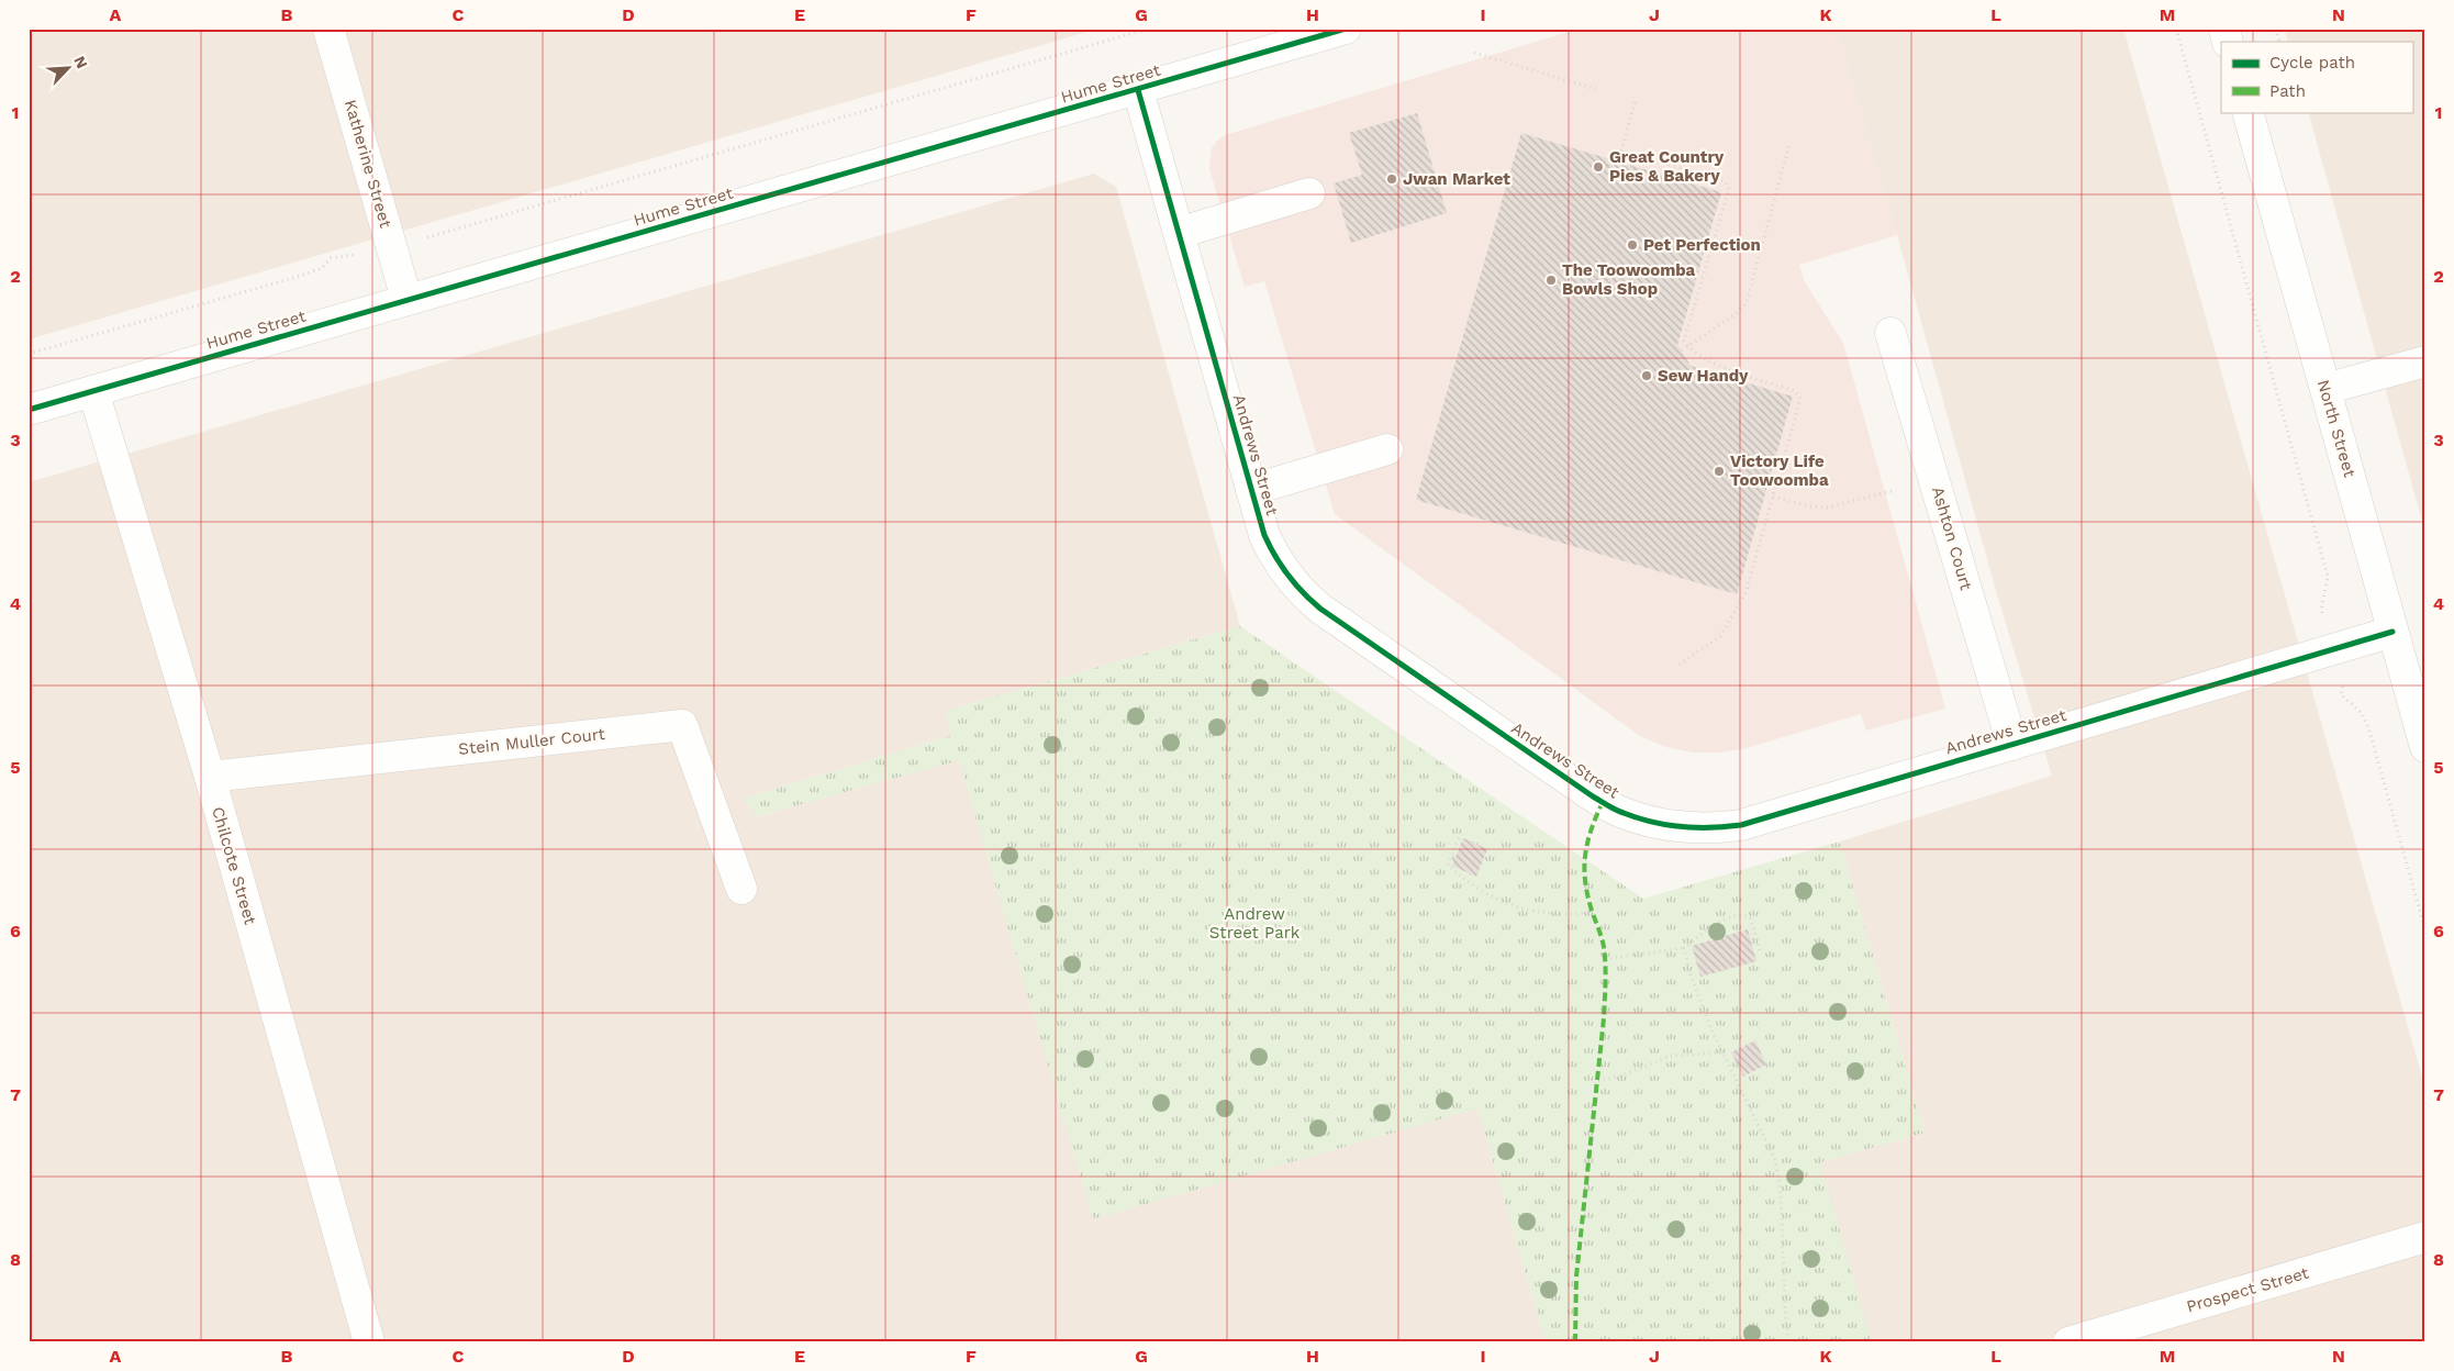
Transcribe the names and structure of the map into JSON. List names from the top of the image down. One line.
{"streets":{"street":["Hume Street","Katherine Street","North Street","Andrews Street","Ashton Court","Stein Muller Court","Chilcote Street","Prospect Street"]},"crossings":[["Hume Street","Katherine Street"],["Hume Street","Andrews Street"],["Hume Street","Chilcote Street"],["North Street","Andrews Street"],["Andrews Street","Ashton Court"],["Stein Muller Court","Chilcote Street"]],"parks":["Andrew Street Park"],"places":["Great Country Pies & Bakery","Jwan Market","Pet Perfection","The Toowoomba Bowls Shop","Sew Handy","Victory Life Toowoomba"],"legend":["Cycle path","Path"],"north":"top right","grid":{"columns":["A","B","C","D","E","F","G","H","I","J","K","L","M","N"],"rows":["1","2","3","4","5","6","7","8"]}}
